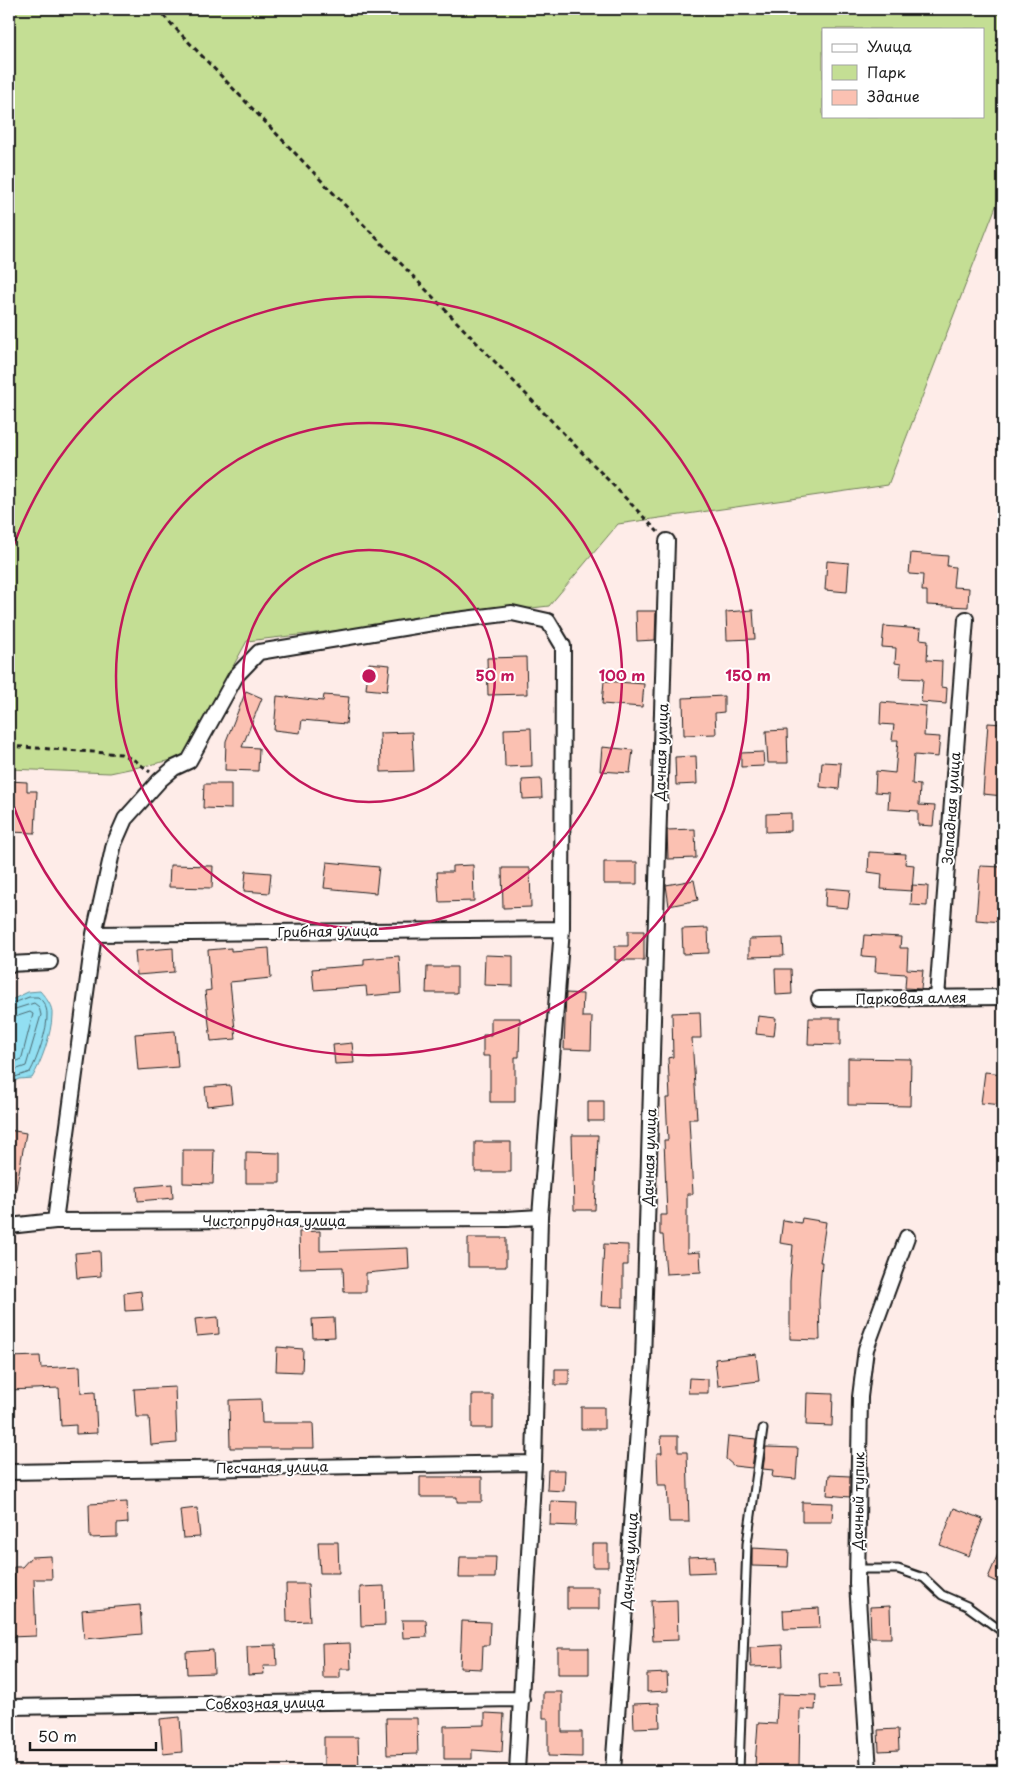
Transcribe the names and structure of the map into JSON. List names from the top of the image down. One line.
{"streets":{"street":["Дачная улица","Западная улица","Грибная улица","Парковая аллея","Чистопрудная улица","Песчаная улица","Дачный тупик","Совхозная улица"]},"crossings":[["Западная улица","Парковая аллея"]],"legend":["Улица","Парк","Здание"],"scale_bar":"50 m","rings":["50 m","100 m","150 m"]}
